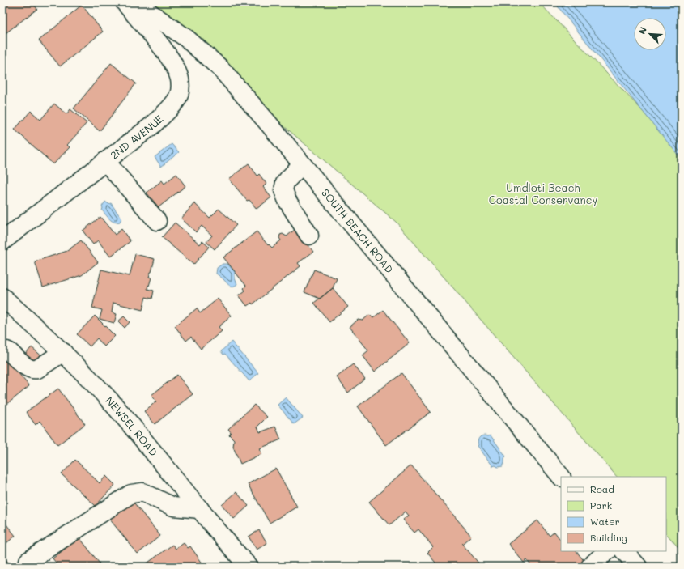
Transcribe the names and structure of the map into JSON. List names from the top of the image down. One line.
{"streets":{"street":["2ND AVENUE","SOUTH BEACH ROAD","NEWSEL ROAD"]},"parks":["Umdloti Beach Coastal Conservancy"],"legend":["Road","Park","Water","Building"],"north":"top left"}
